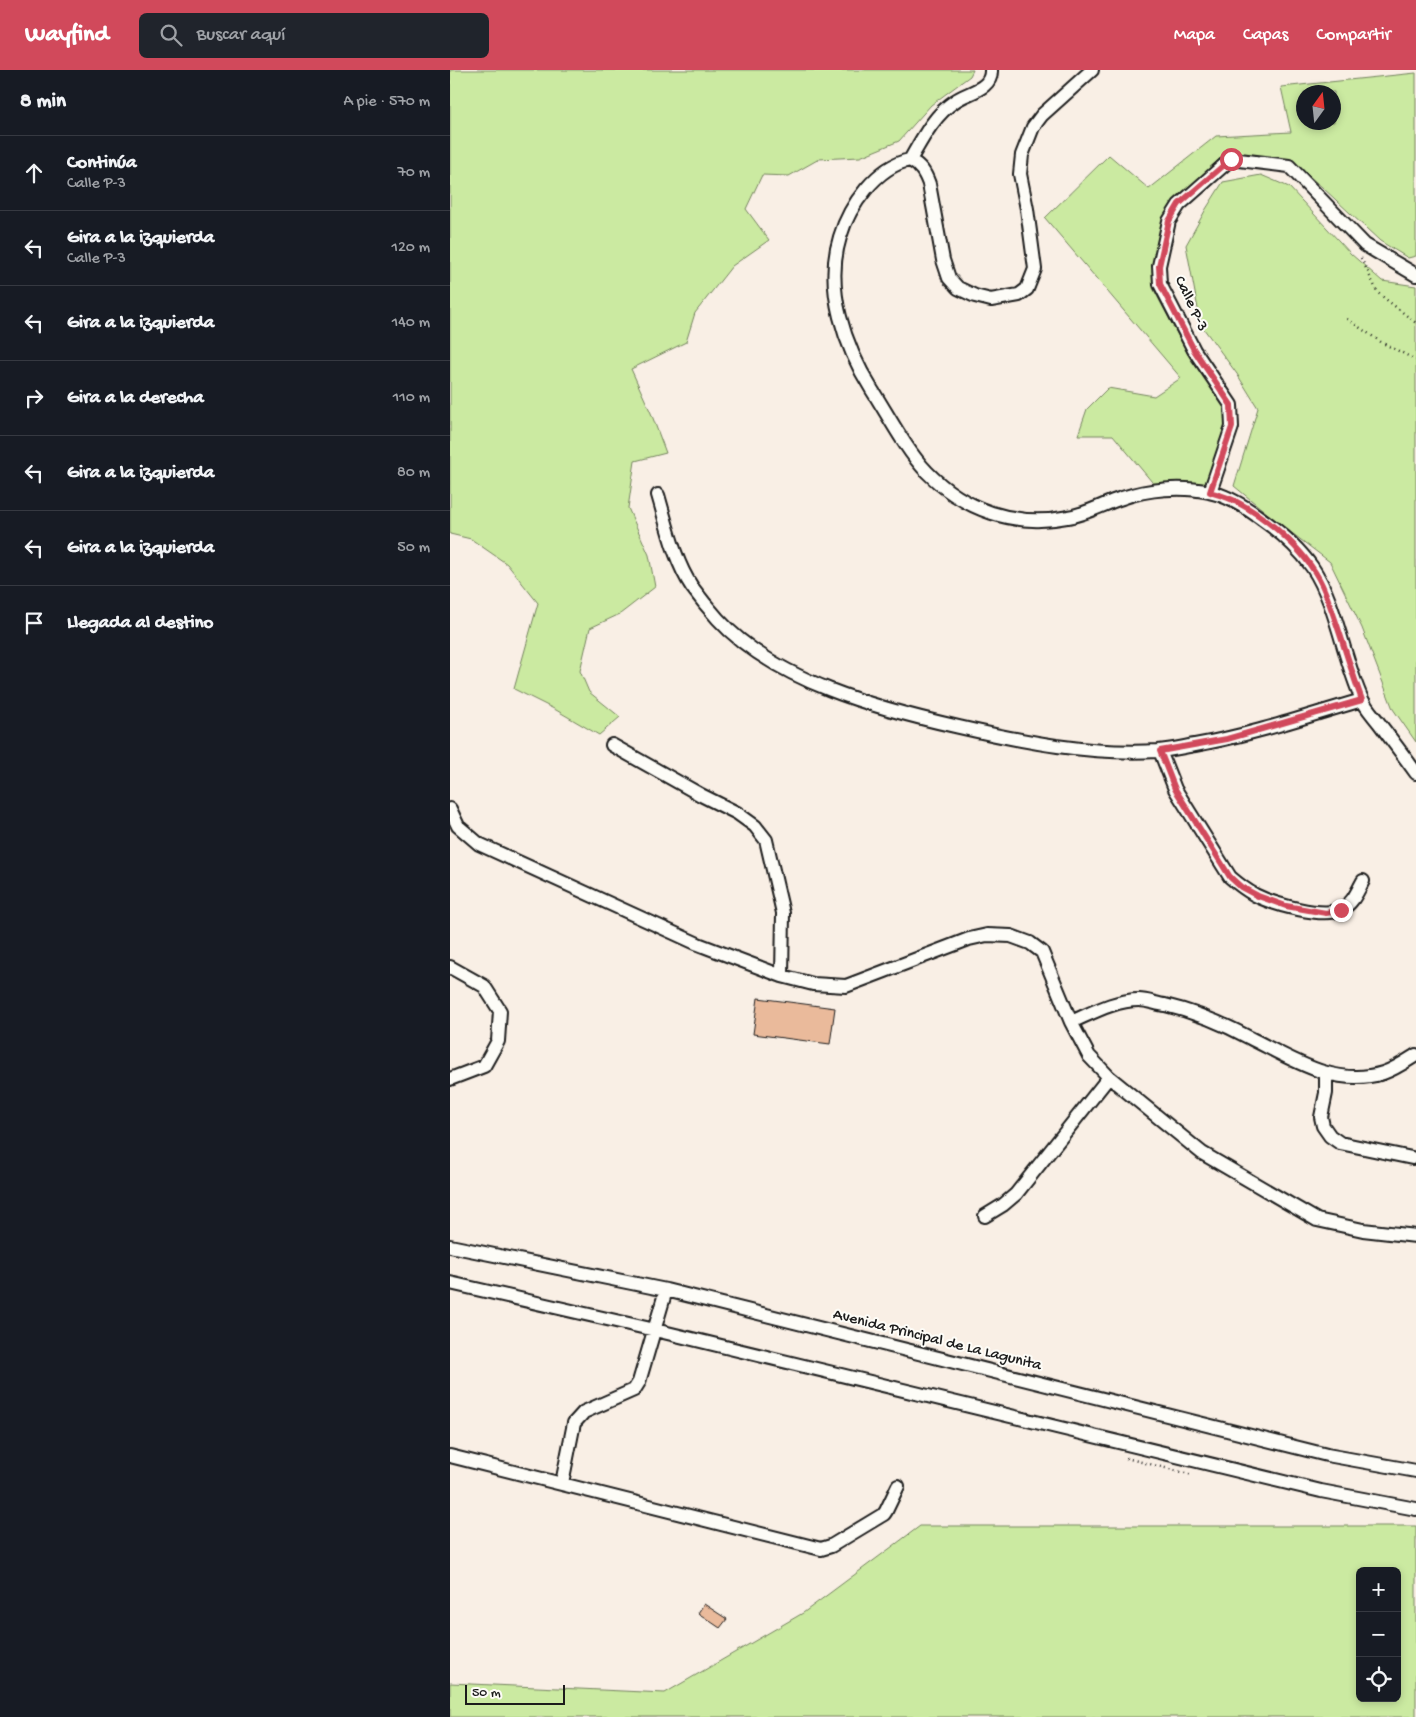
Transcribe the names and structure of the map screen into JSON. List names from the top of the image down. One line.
{"streets":{"street":["Calle P-3","Avenida Principal de La Lagunita"]},"scale_bar":"50 m","north":"top","page":{"header":"Wayfind","search":"Buscar aquí","nav":["Mapa","Capas","Compartir"],"heading":["8 min","A pie · 570 m"],"list":[["Continúa","Calle P-3","70 m"],["Gira a la izquierda","Calle P-3","120 m"],["Gira a la izquierda","140 m"],["Gira a la derecha","110 m"],["Gira a la izquierda","80 m"],["Gira a la izquierda","50 m"],"Llegada al destino"],"map_buttons":["+","−"],"scale":"50 m"}}
